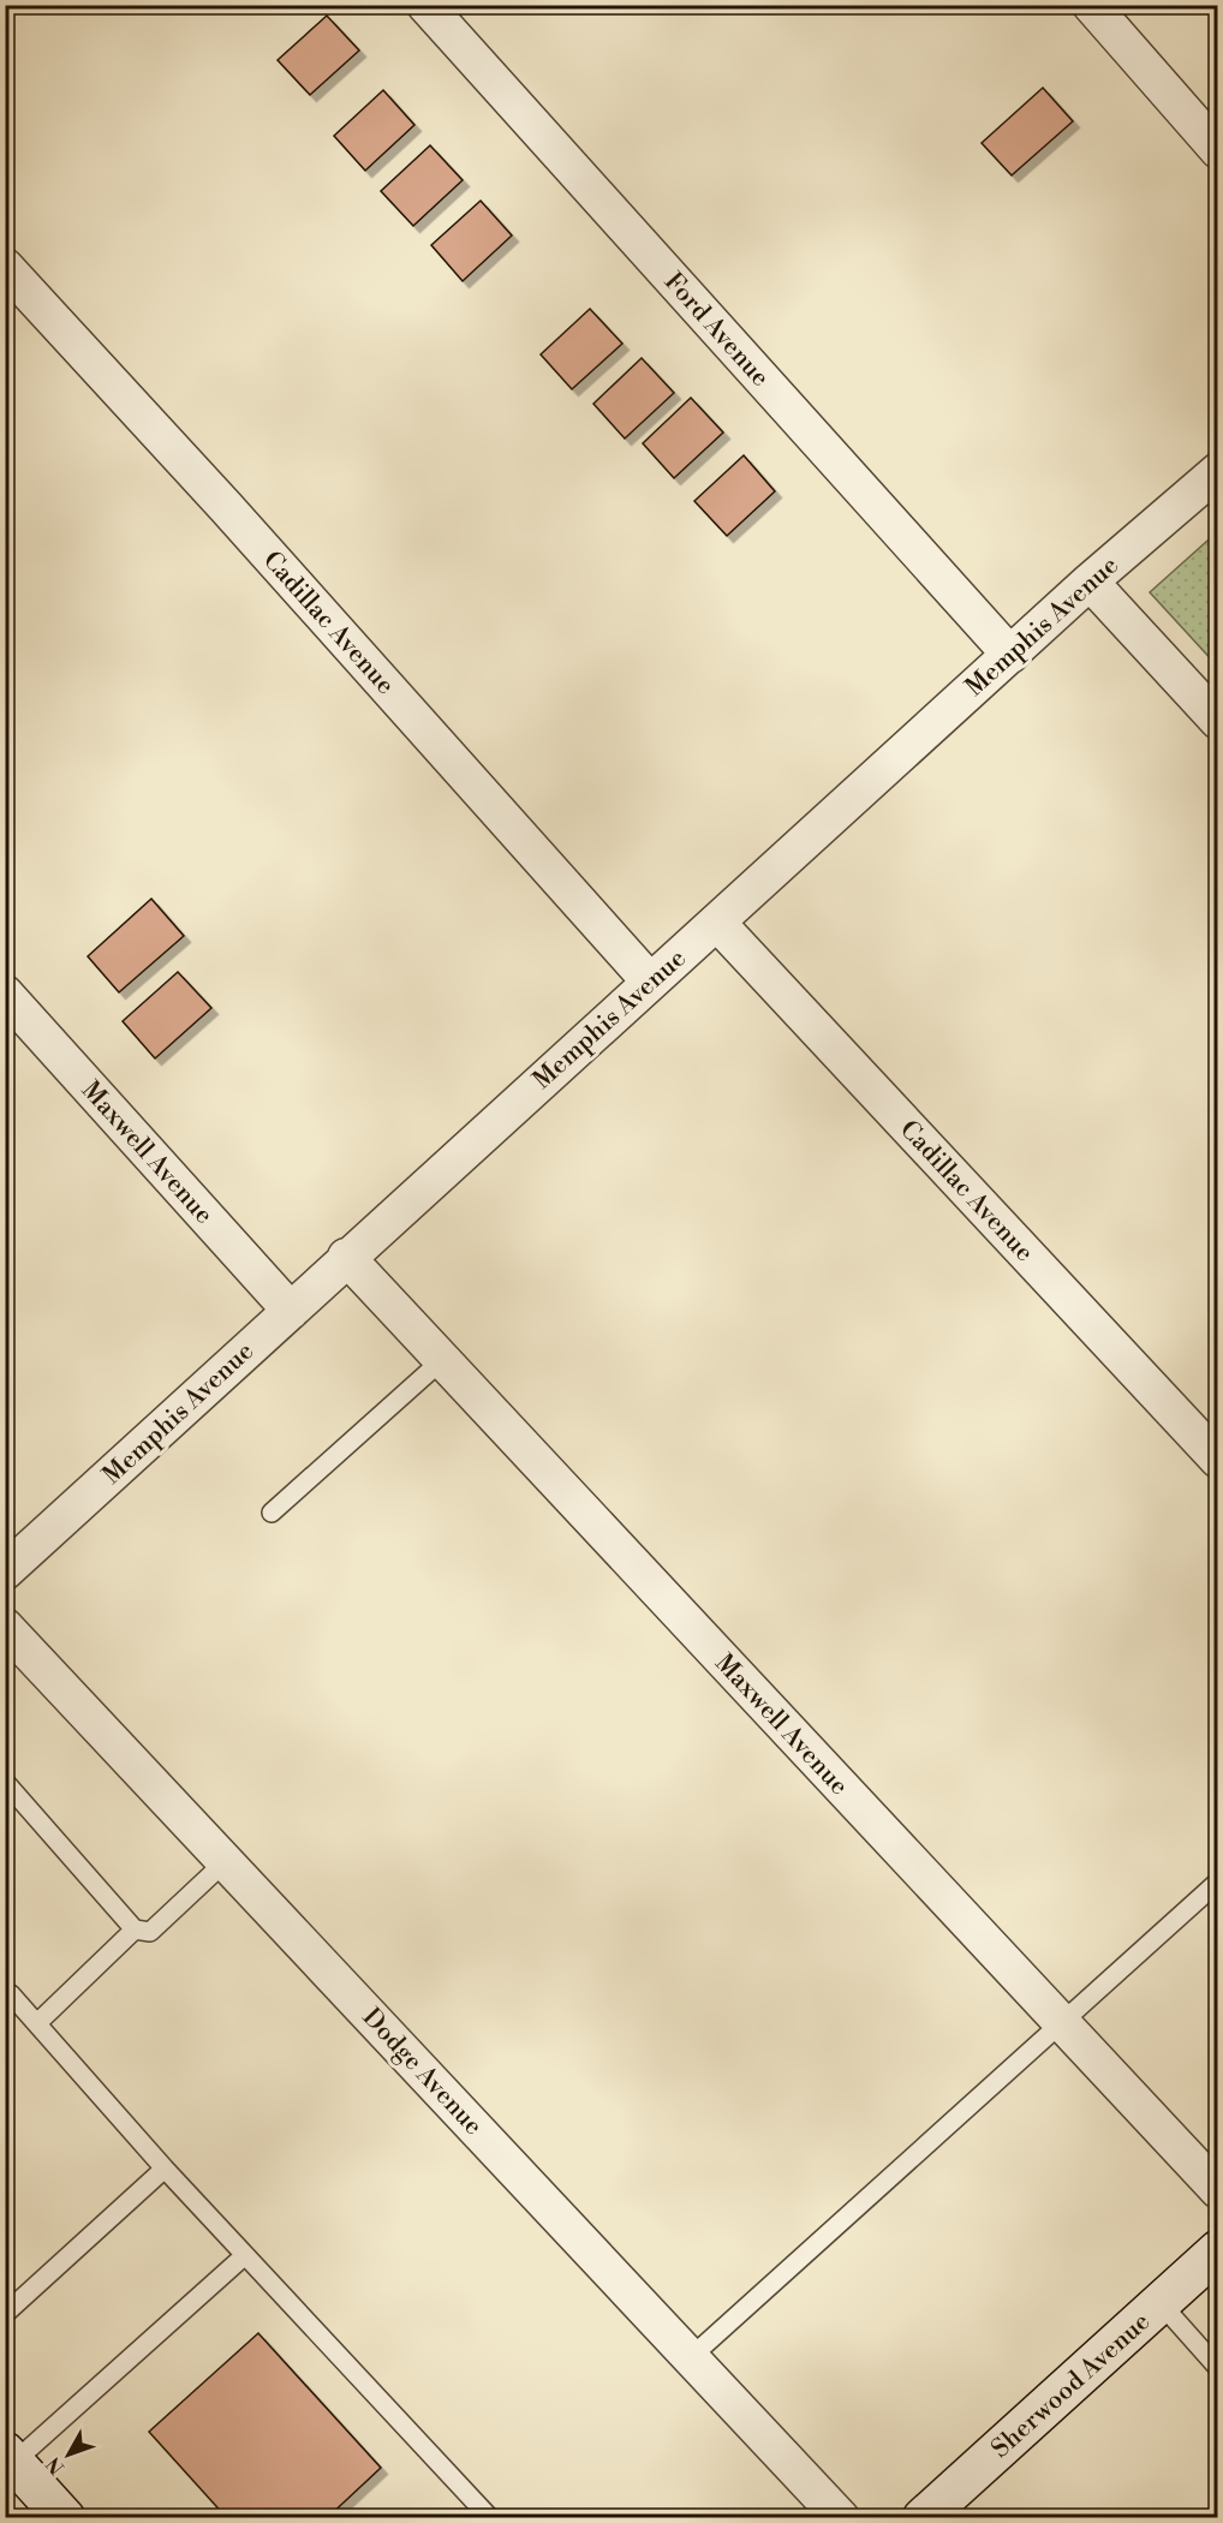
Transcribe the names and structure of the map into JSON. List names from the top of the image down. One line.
{"streets":{"street":["Ford Avenue","Cadillac Avenue","Memphis Avenue","Maxwell Avenue","Dodge Avenue","Sherwood Avenue"]},"crossings":[["Ford Avenue","Memphis Avenue"],["Cadillac Avenue","Memphis Avenue"],["Memphis Avenue","Maxwell Avenue"]],"north":"bottom left"}
